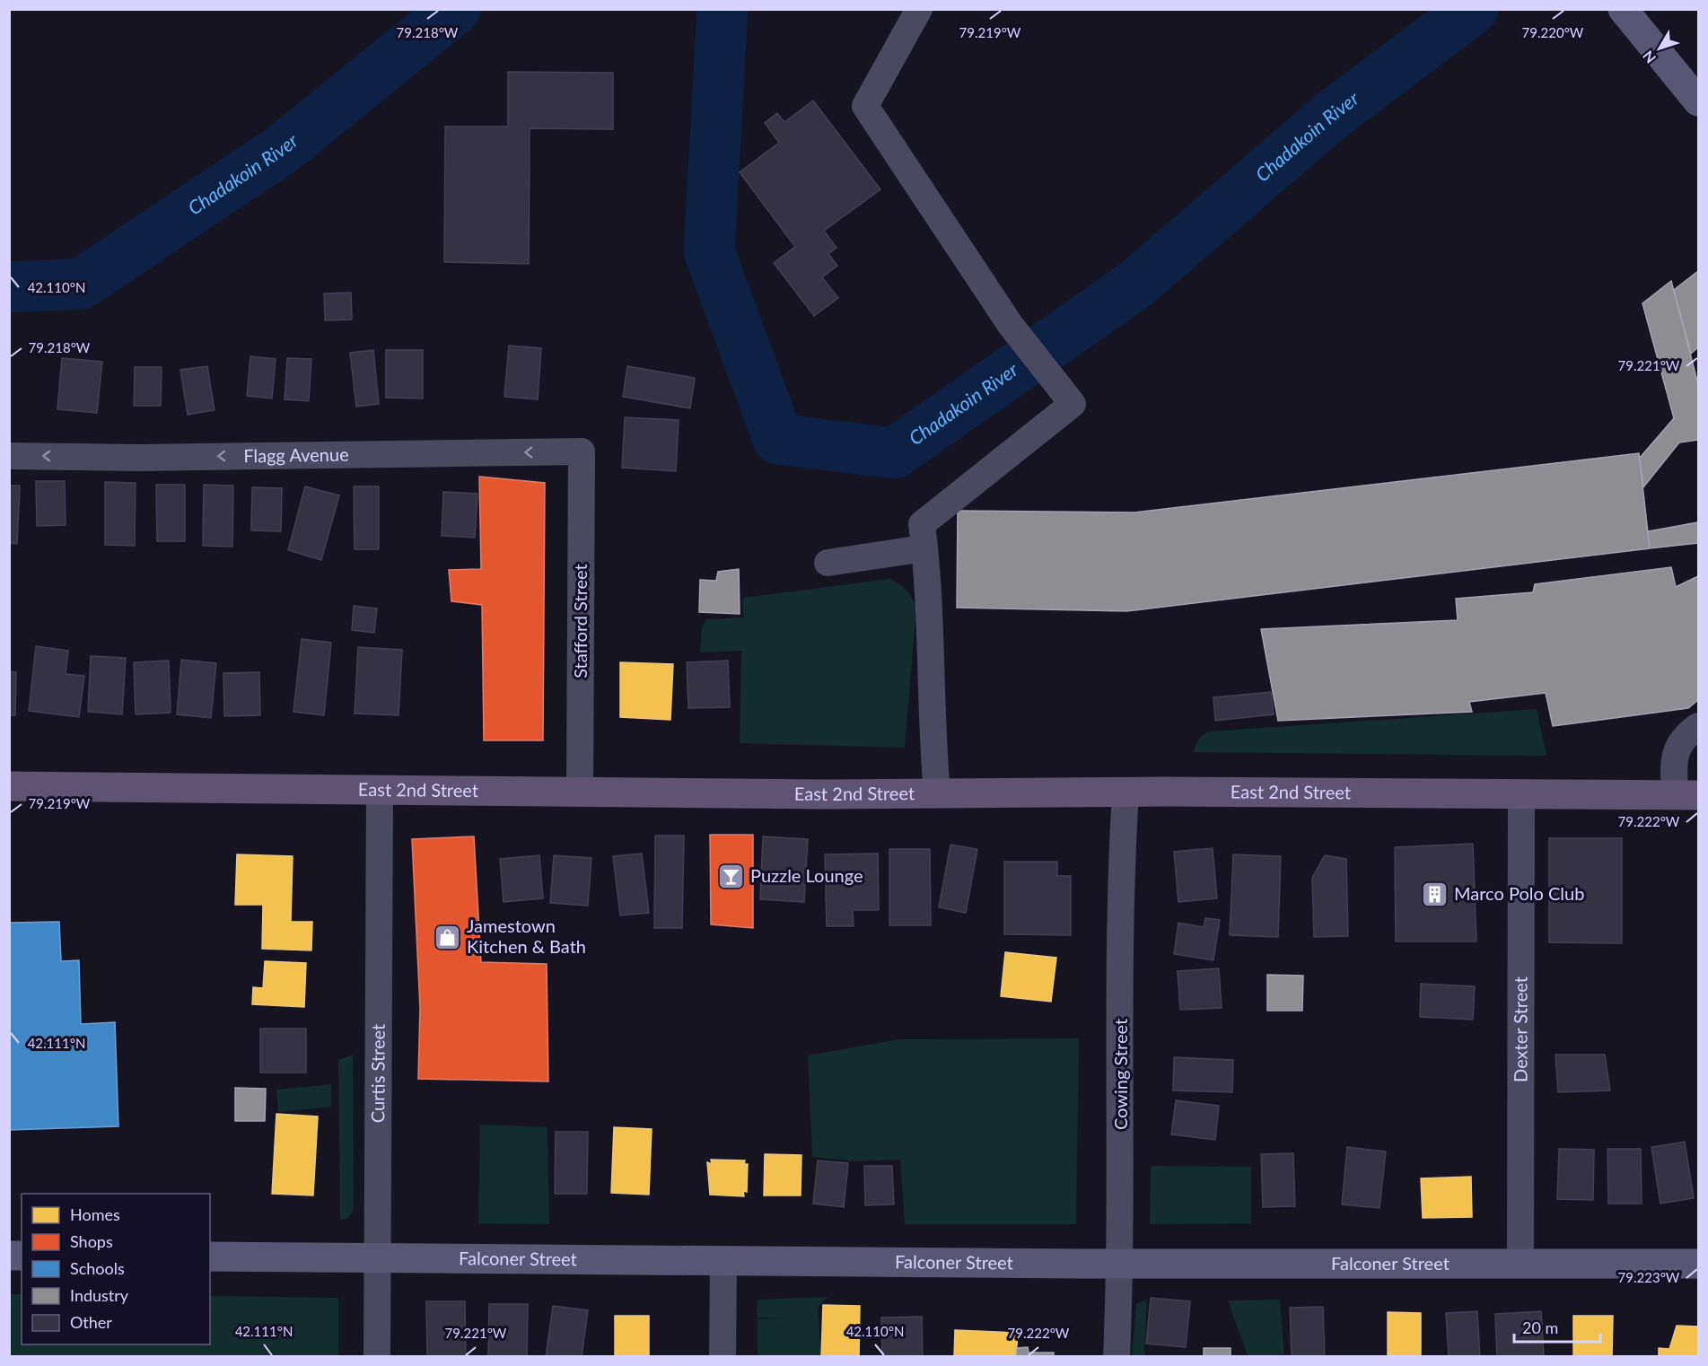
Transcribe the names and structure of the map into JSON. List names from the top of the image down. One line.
{"streets":{"main road":["East 2nd Street"],"street":["Flagg Avenue","Stafford Street","Dexter Street","Curtis Street","Cowing Street","Falconer Street"]},"crossings":[["Flagg Avenue","Stafford Street"],["Stafford Street","East 2nd Street"],["East 2nd Street","Dexter Street"],["East 2nd Street","Curtis Street"],["East 2nd Street","Cowing Street"],["Dexter Street","Falconer Street"],["Curtis Street","Falconer Street"],["Cowing Street","Falconer Street"]],"one_way":["Flagg Avenue"],"water":["Chadakoin River"],"places":{"bar":["Puzzle Lounge"],"building":["Marco Polo Club"],"shop":["Jamestown Kitchen & Bath"]},"legend":["Homes","Shops","Schools","Industry","Other"],"scale_bar":"20 m","north":"bottom left","coordinates":["79.218°W","79.219°W","79.220°W","42.110°N","79.221°W","79.222°W","42.111°N","79.223°W"]}
